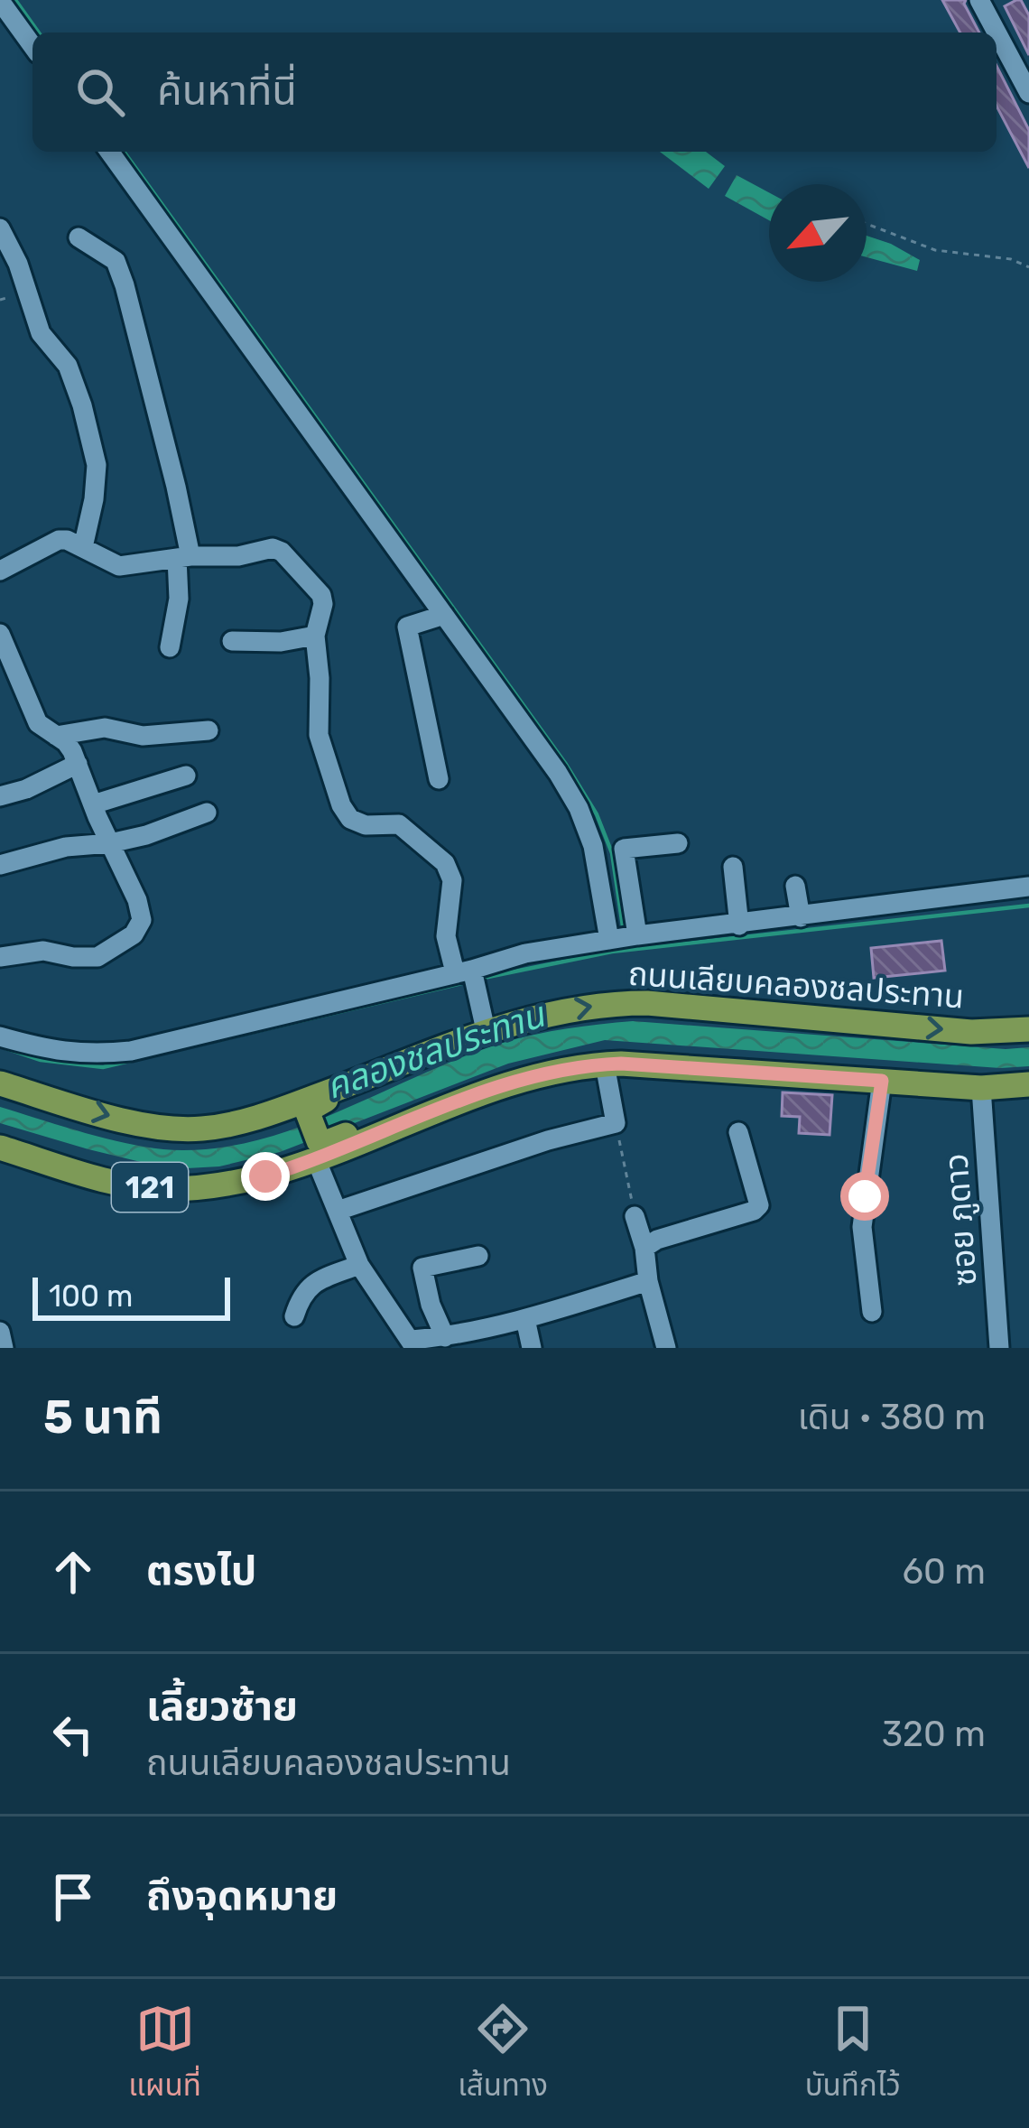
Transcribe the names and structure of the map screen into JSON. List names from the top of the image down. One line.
{"streets":{"main road":["ถนนเลียบคลองชลประทาน","121"],"street":["ซอย ภูดาว"]},"crossings":[["121","ซอย ภูดาว"]],"water":["คลองชลประทาน"],"scale_bar":"100 m","north":"bottom left","page":{"search":"ค้นหาที่นี่","scale":"100 m","heading":["5 นาที","เดิน · 380 m"],"list":[["ตรงไป","60 m"],["เลี้ยวซ้าย","ถนนเลียบคลองชลประทาน","320 m"],"ถึงจุดหมาย"],"nav":["แผนที่","เส้นทาง","บันทึกไว้"]}}
